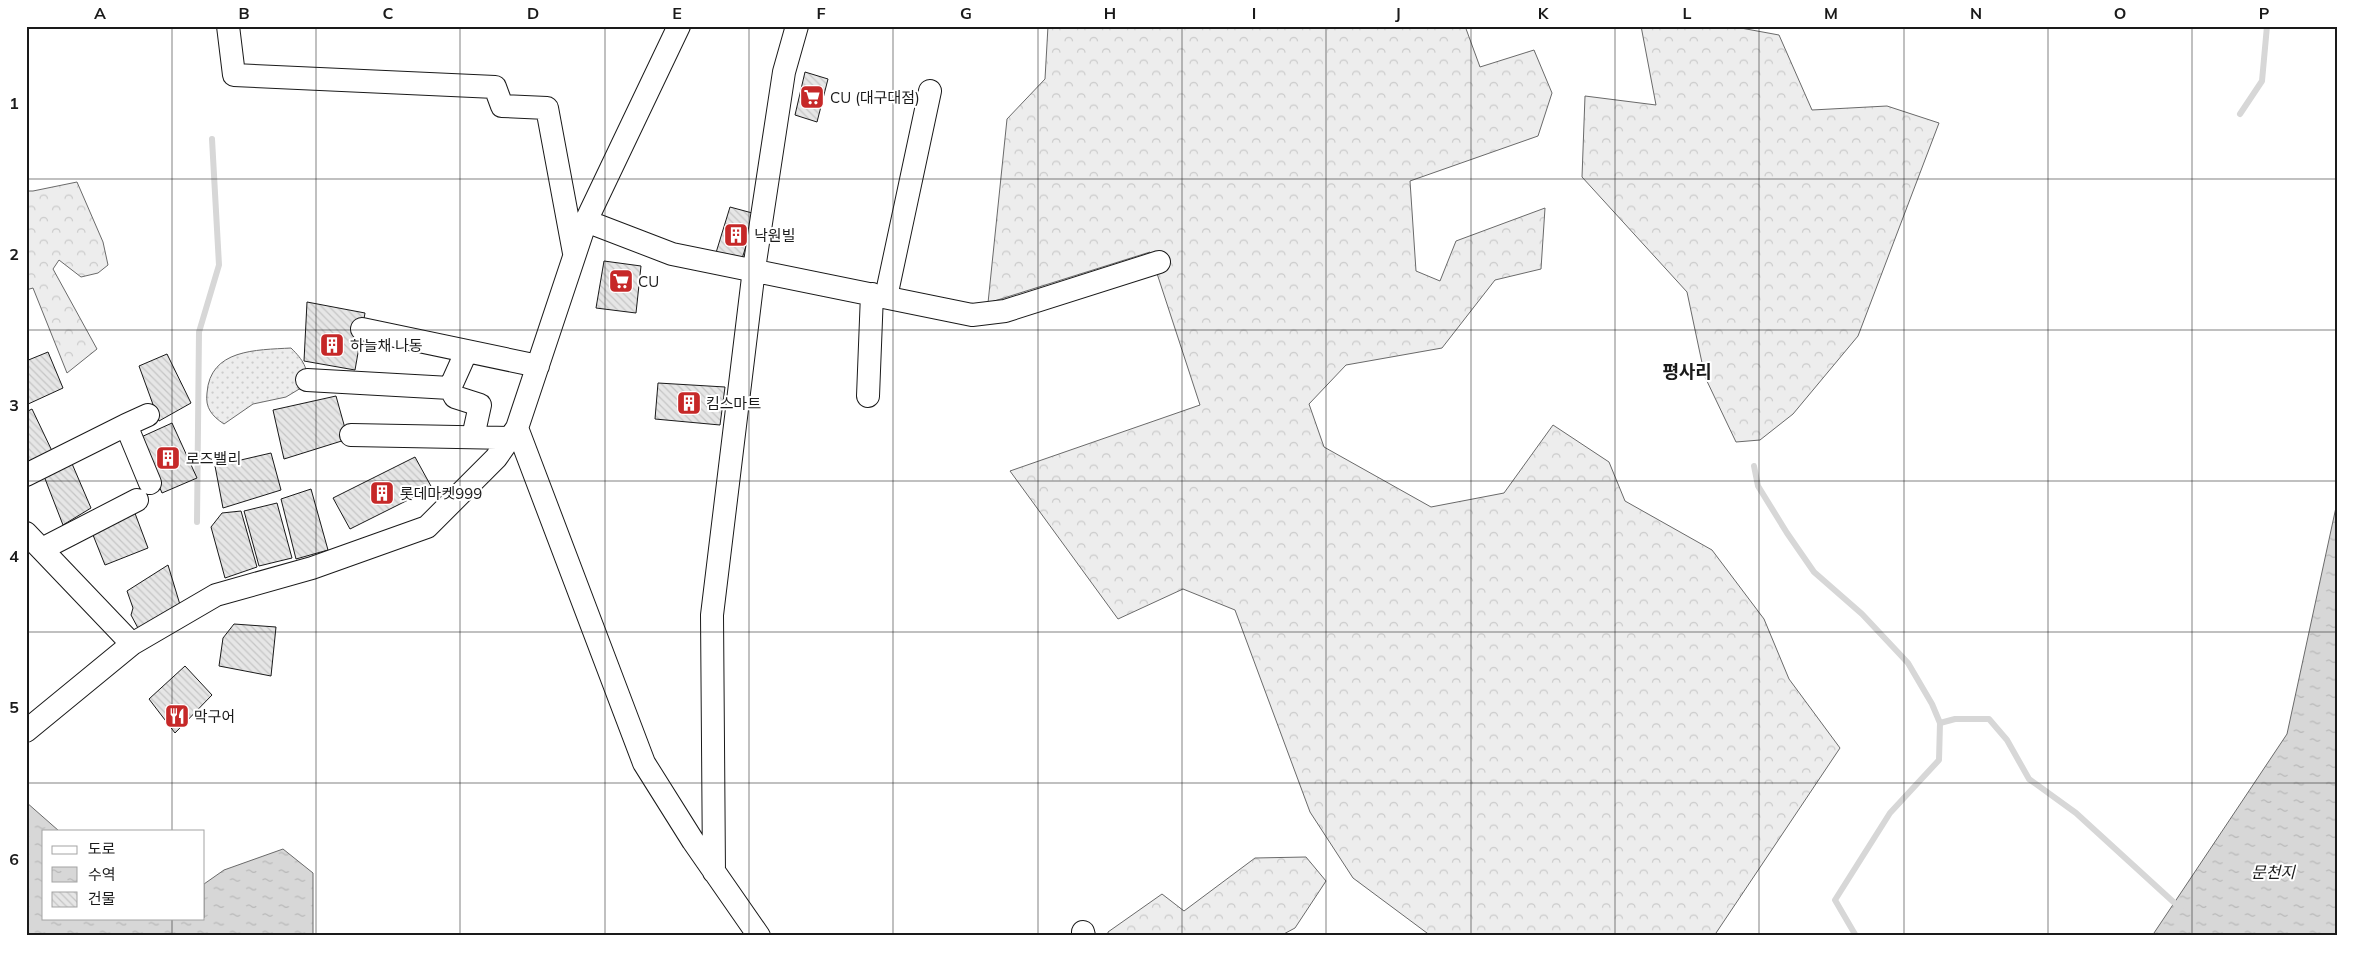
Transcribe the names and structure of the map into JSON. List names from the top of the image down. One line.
{"districts":["평사리"],"water":["문천지"],"places":{"supermarket":["CU (대구대점)","CU"],"building":["낙원빌","하늘채 나동","킴스마트","로즈밸리","롯데마켓999"],"restaurant":["막구어"]},"legend":["도로","수역","건물"],"grid":{"columns":["A","B","C","D","E","F","G","H","I","J","K","L","M","N","O","P"],"rows":["1","2","3","4","5","6"]}}
